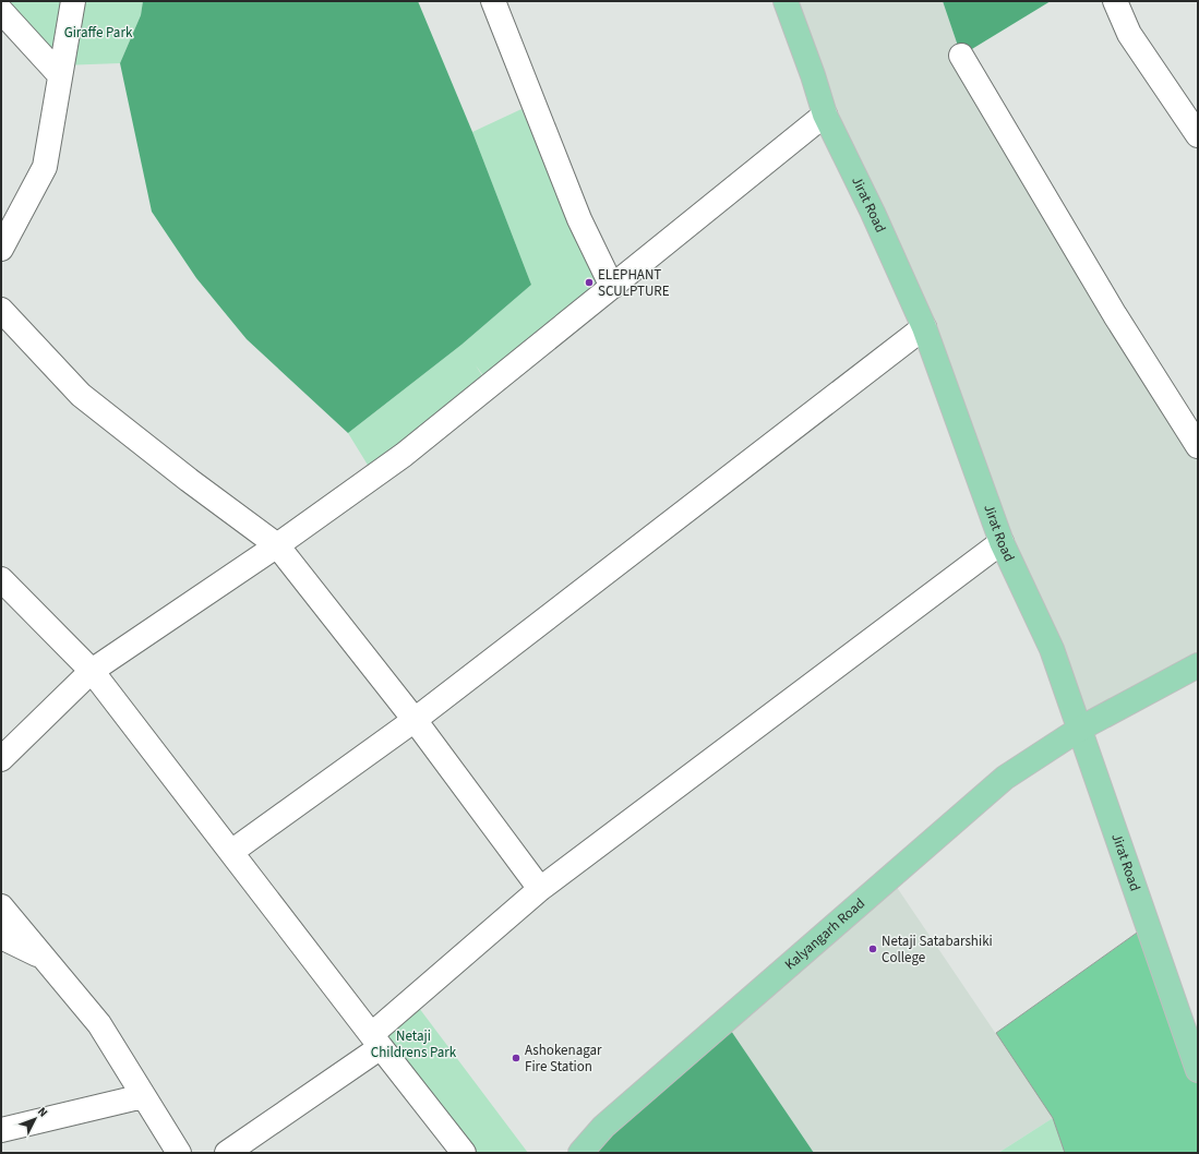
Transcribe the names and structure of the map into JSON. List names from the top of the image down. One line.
{"streets":{"main road":["Jirat Road","Kalyangarh Road"]},"crossings":[["Jirat Road","Kalyangarh Road"]],"parks":["Giraffe Park","Netaji Childrens Park"],"places":["ELEPHANT SCULPTURE","Netaji Satabarshiki College","Ashokenagar Fire Station"],"north":"top right"}
